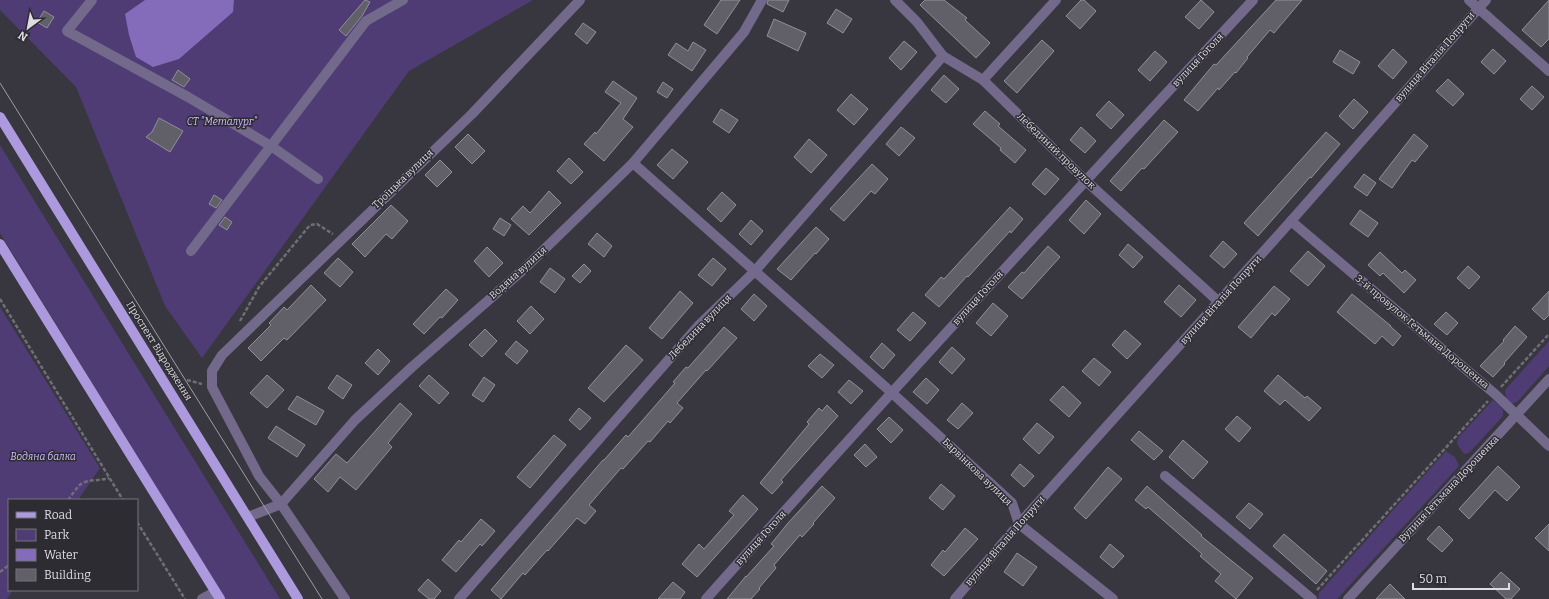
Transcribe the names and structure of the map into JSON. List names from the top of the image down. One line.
{"streets":{"main road":["Проспект Відродження"],"street":["вулиця Віталія Попруги","вулиця Гоголя","Лебединий провулок","Троїцька вулиця","Водяна вулиця","Лебедина вулиця","3-й провулок Гетьмана Дорошенка","Барвінкова вулиця","Вулиця Гетьмана Дорошенка"]},"crossings":[["вулиця Віталія Попруги","Лебединий провулок"],["вулиця Віталія Попруги","3-й провулок Гетьмана Дорошенка"],["вулиця Віталія Попруги","Барвінкова вулиця"],["вулиця Гоголя","Лебединий провулок"],["вулиця Гоголя","Барвінкова вулиця"],["Лебединий провулок","Лебедина вулиця"],["Троїцька вулиця","Водяна вулиця"],["Водяна вулиця","Проспект Відродження"],["Водяна вулиця","Барвінкова вулиця"],["Лебедина вулиця","Барвінкова вулиця"],["3-й провулок Гетьмана Дорошенка","Вулиця Гетьмана Дорошенка"]],"parks":["СТ \"Металург\"","Водяна балка"],"legend":["Road","Park","Water","Building"],"scale_bar":"50 m","north":"bottom left"}
